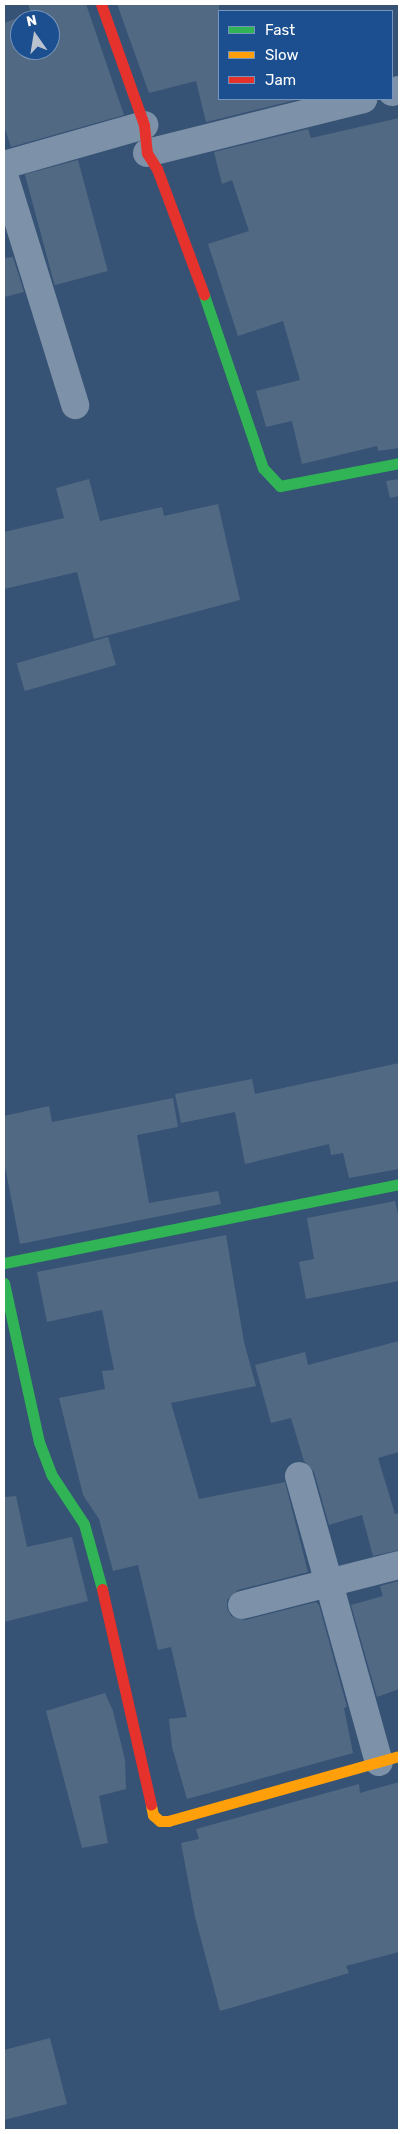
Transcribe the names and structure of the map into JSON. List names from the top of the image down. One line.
{"legend":["Fast","Slow","Jam"],"north":"top"}
